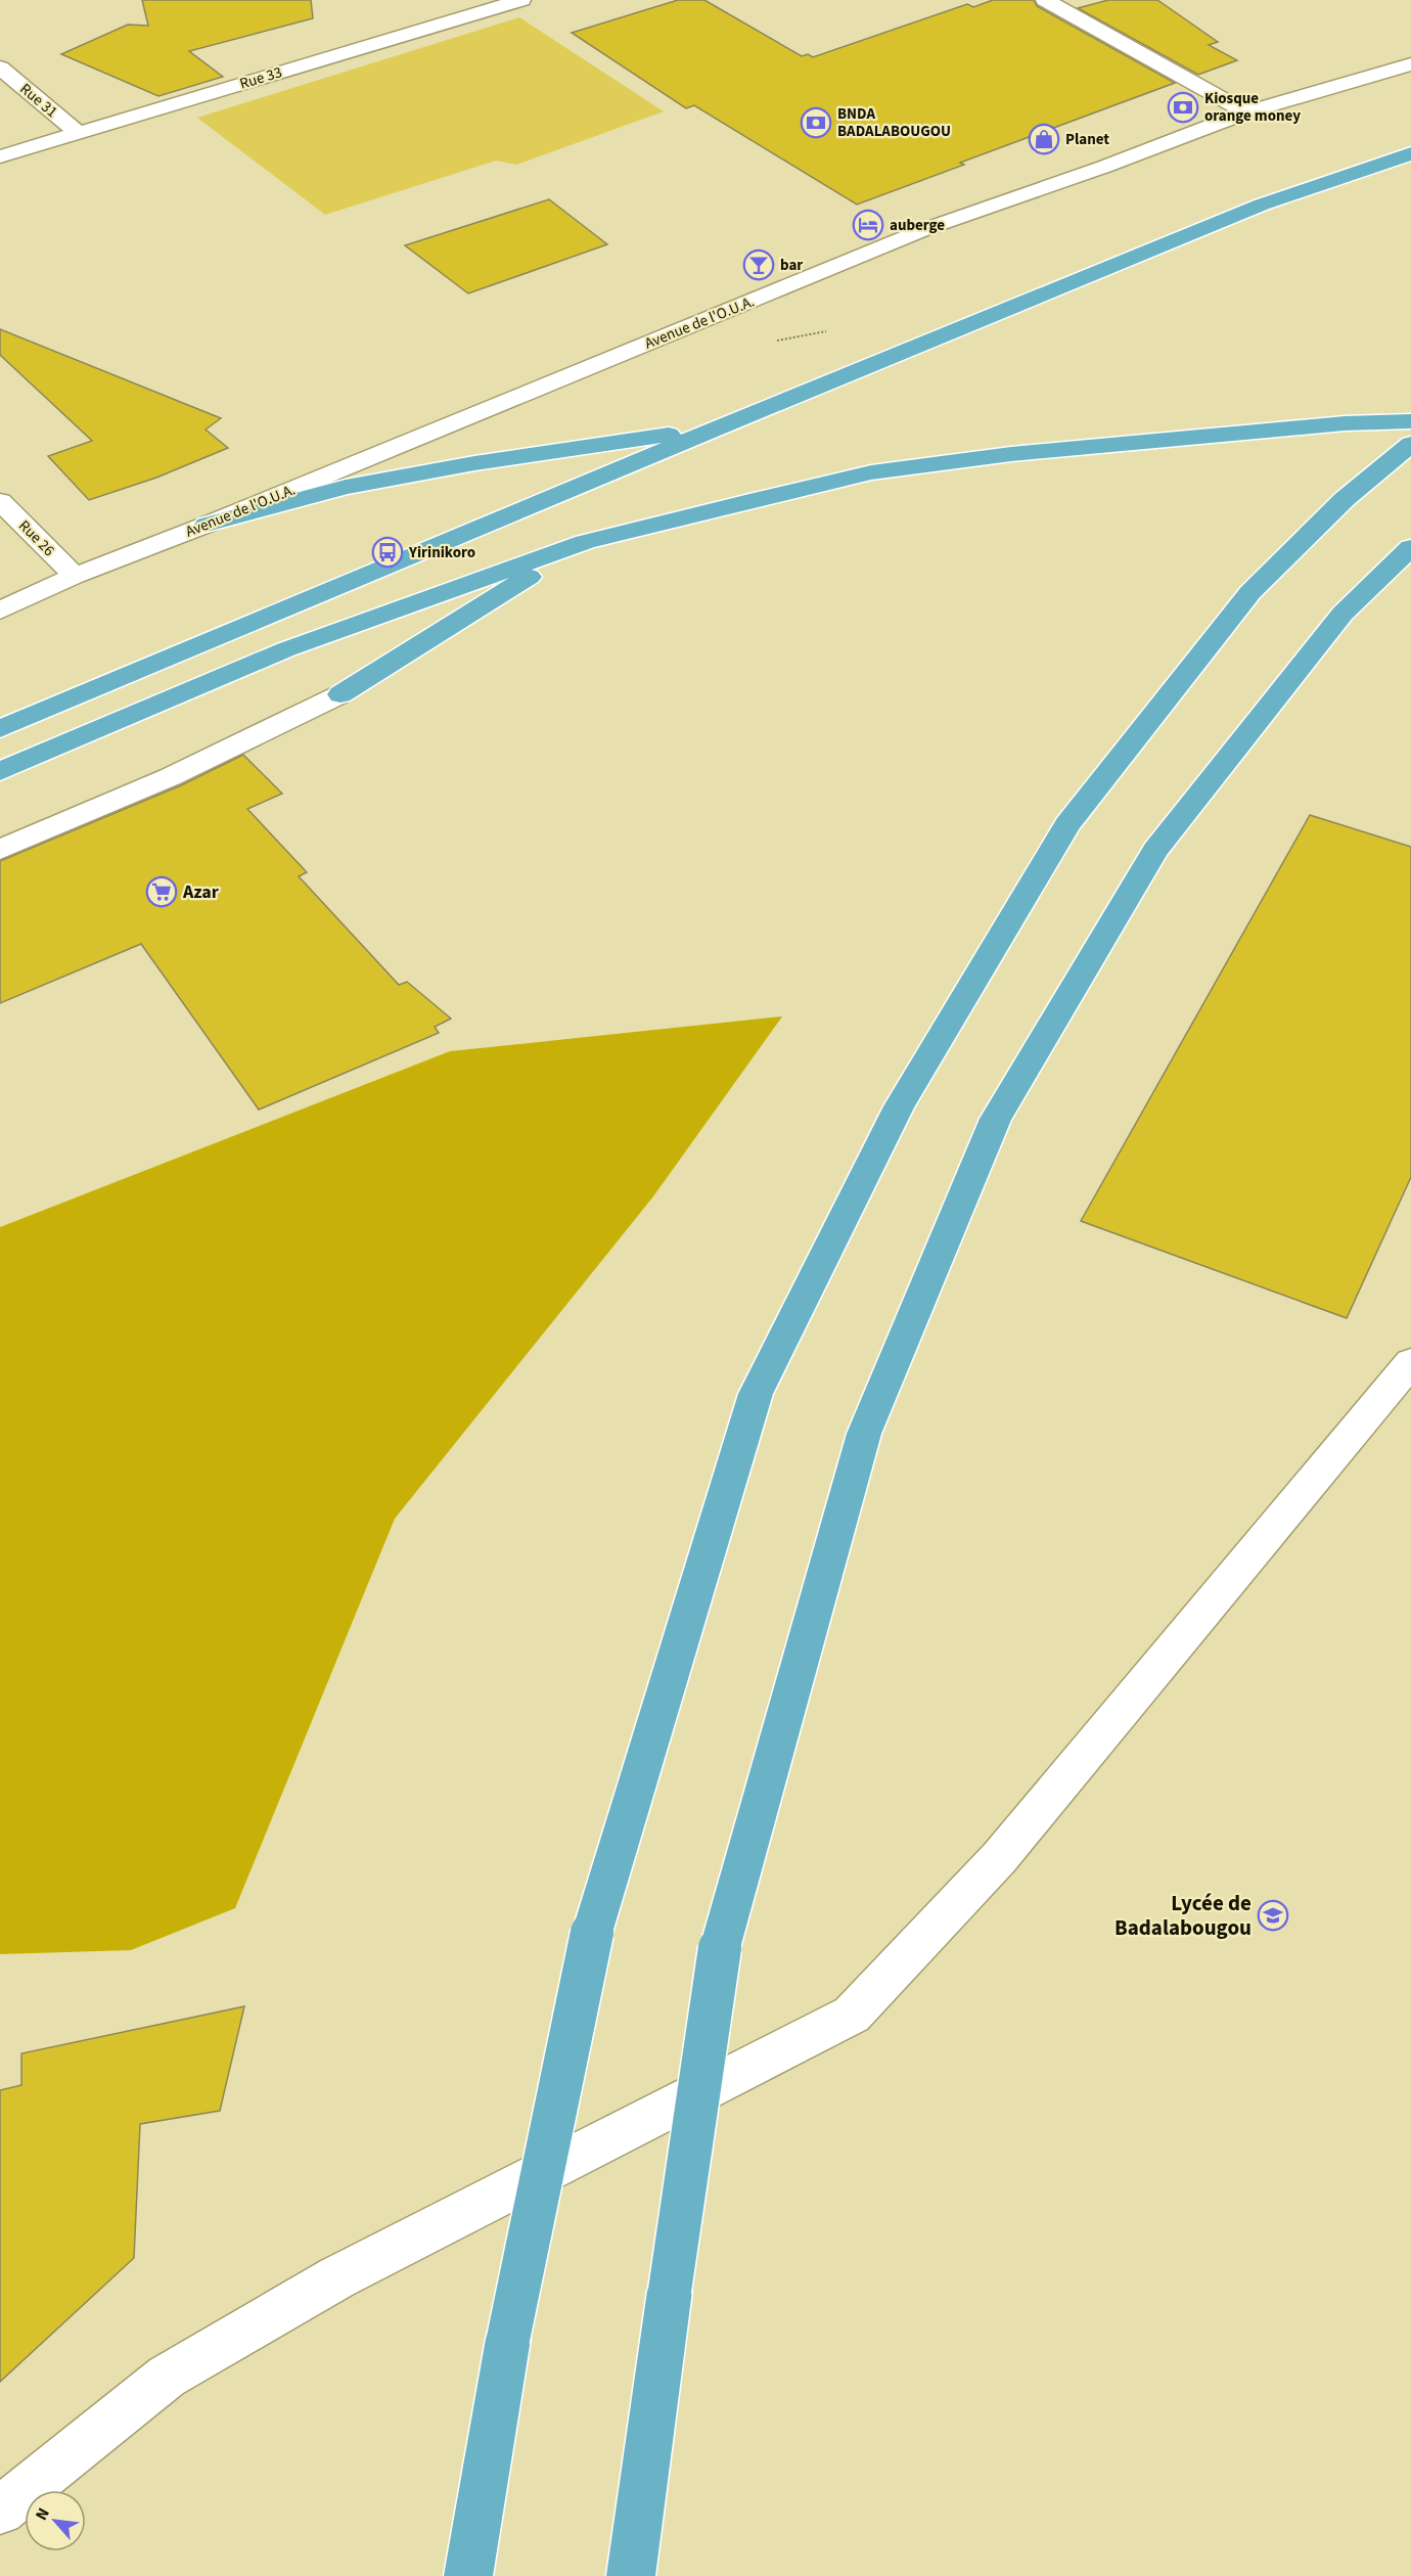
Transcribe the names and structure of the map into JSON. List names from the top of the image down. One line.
{"streets":{"street":["Rue 33","Rue 31","Avenue de l'O.U.A.","Rue 26"]},"crossings":[["Rue 33","Rue 31"],["Avenue de l'O.U.A.","Rue 26"]],"places":{"bank":["Kiosque orange money","BNDA BADALABOUGOU"],"shop":["Planet"],"hotel":["auberge"],"bar":["bar"],"bus stop":["Yirinikoro"],"supermarket":["Azar"],"school or university":["Lycée de Badalabougou"]},"north":"top left"}
